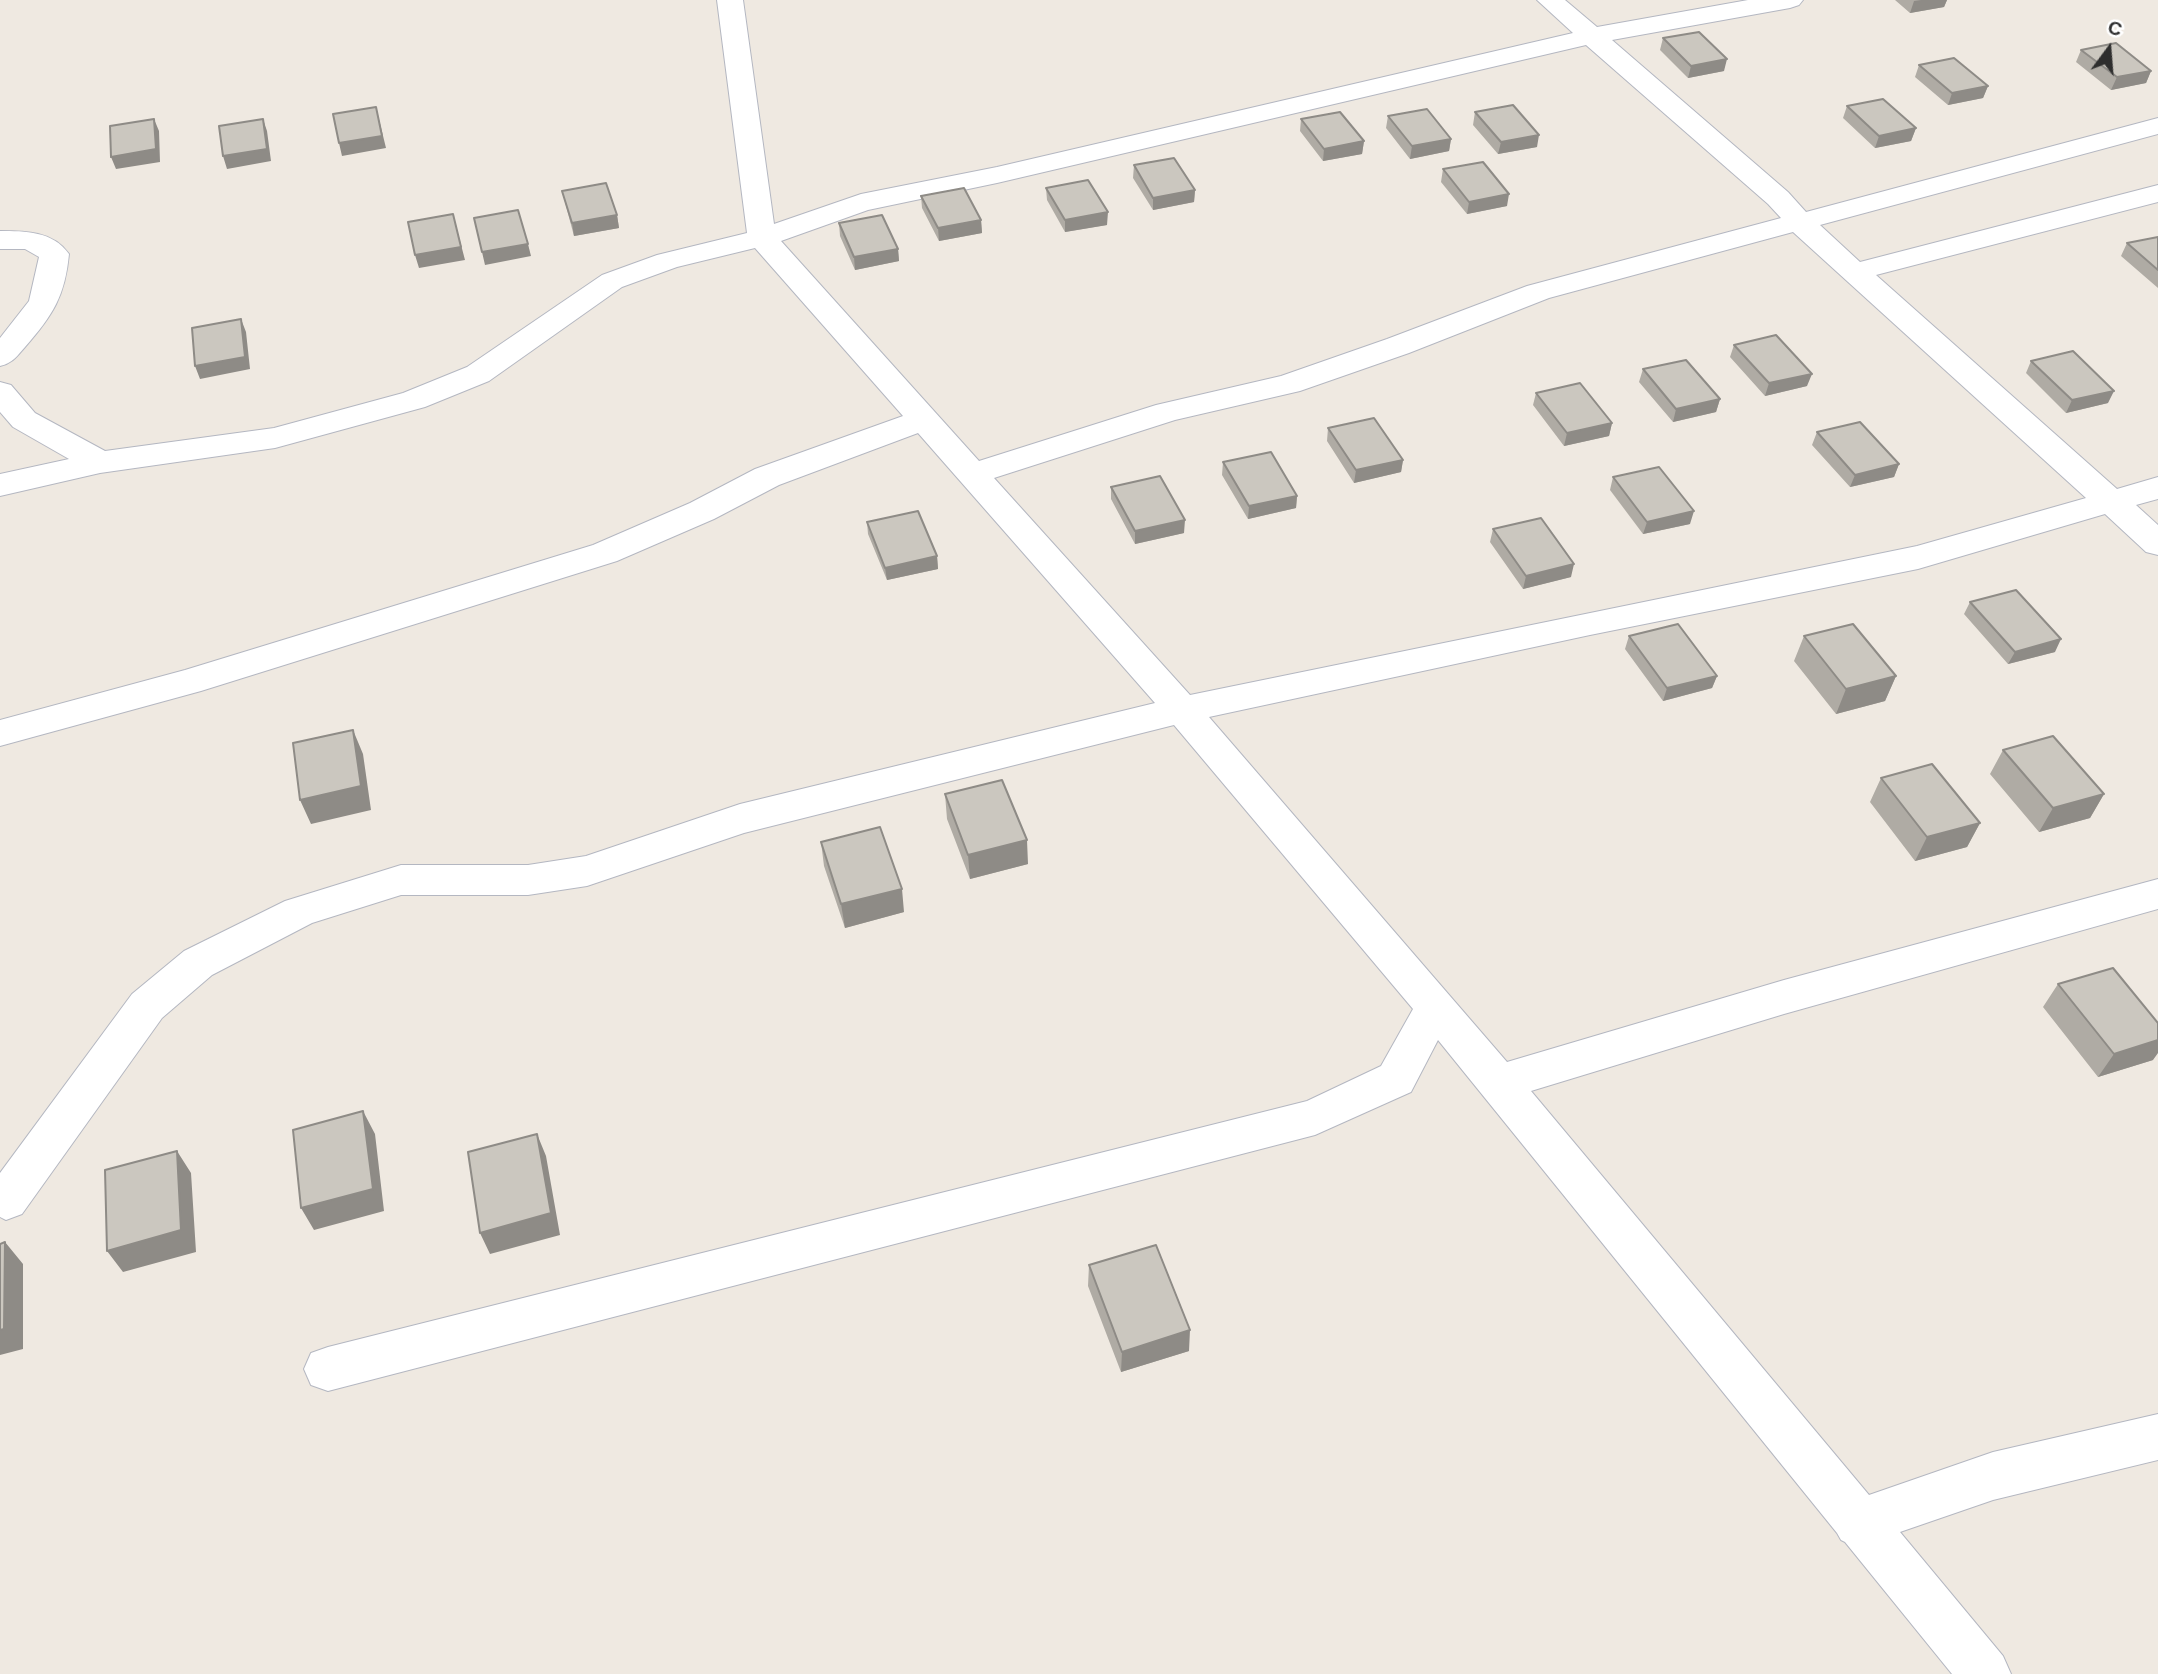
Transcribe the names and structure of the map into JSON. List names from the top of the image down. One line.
{"north":"top"}
